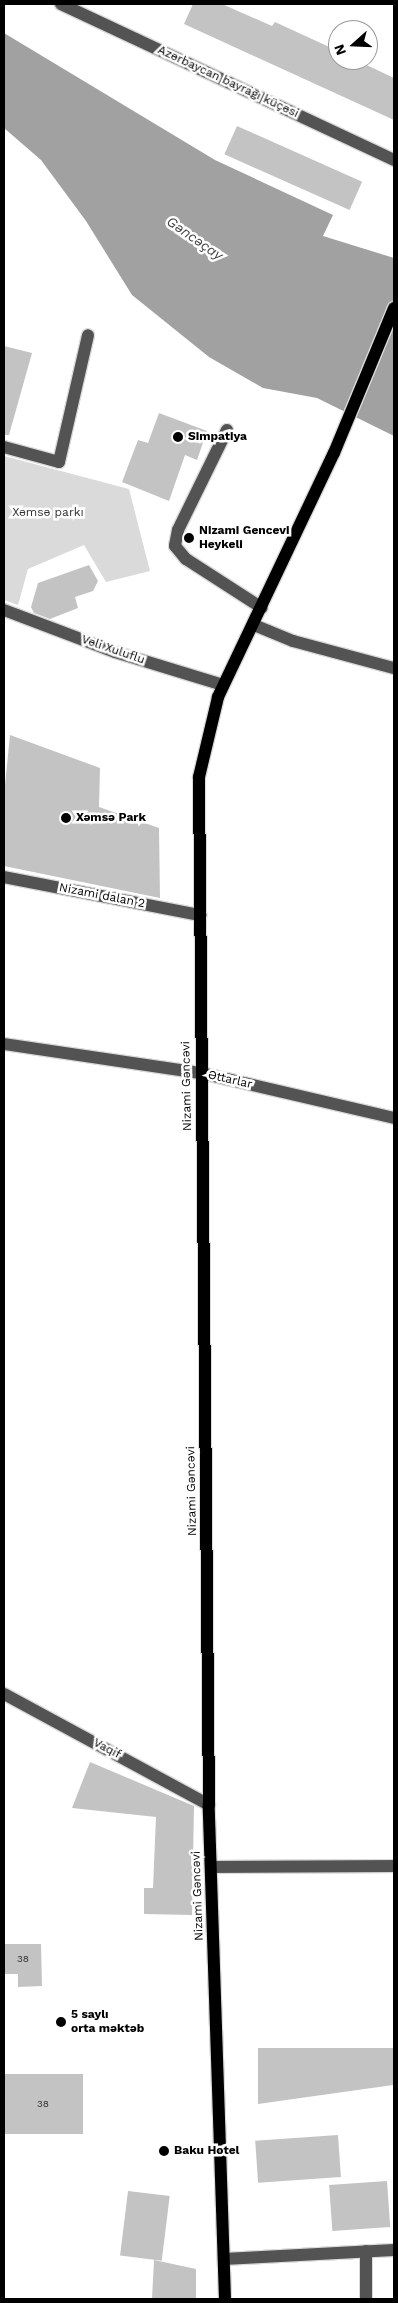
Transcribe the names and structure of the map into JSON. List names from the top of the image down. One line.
{"streets":{"main road":["Nizami Gəncəvi"],"street":["Azərbaycan bayrağı küçəsi","Vəli Xuluflu","Nizami dalan 2","Əttarlar","Vaqif"]},"crossings":[["Vəli Xuluflu","Nizami Gəncəvi"],["Nizami dalan 2","Nizami Gəncəvi"],["Əttarlar","Nizami Gəncəvi"],["Nizami Gəncəvi","Vaqif"]],"water":["Gəncəçay"],"parks":["Xəmsə parkı"],"places":["Simpatiya","Nizami Gencevi Heykeli","Xəmsə Park","5 saylı orta məktəb","Baku Hotel"],"house_numbers":["38","38"],"north":"left"}
